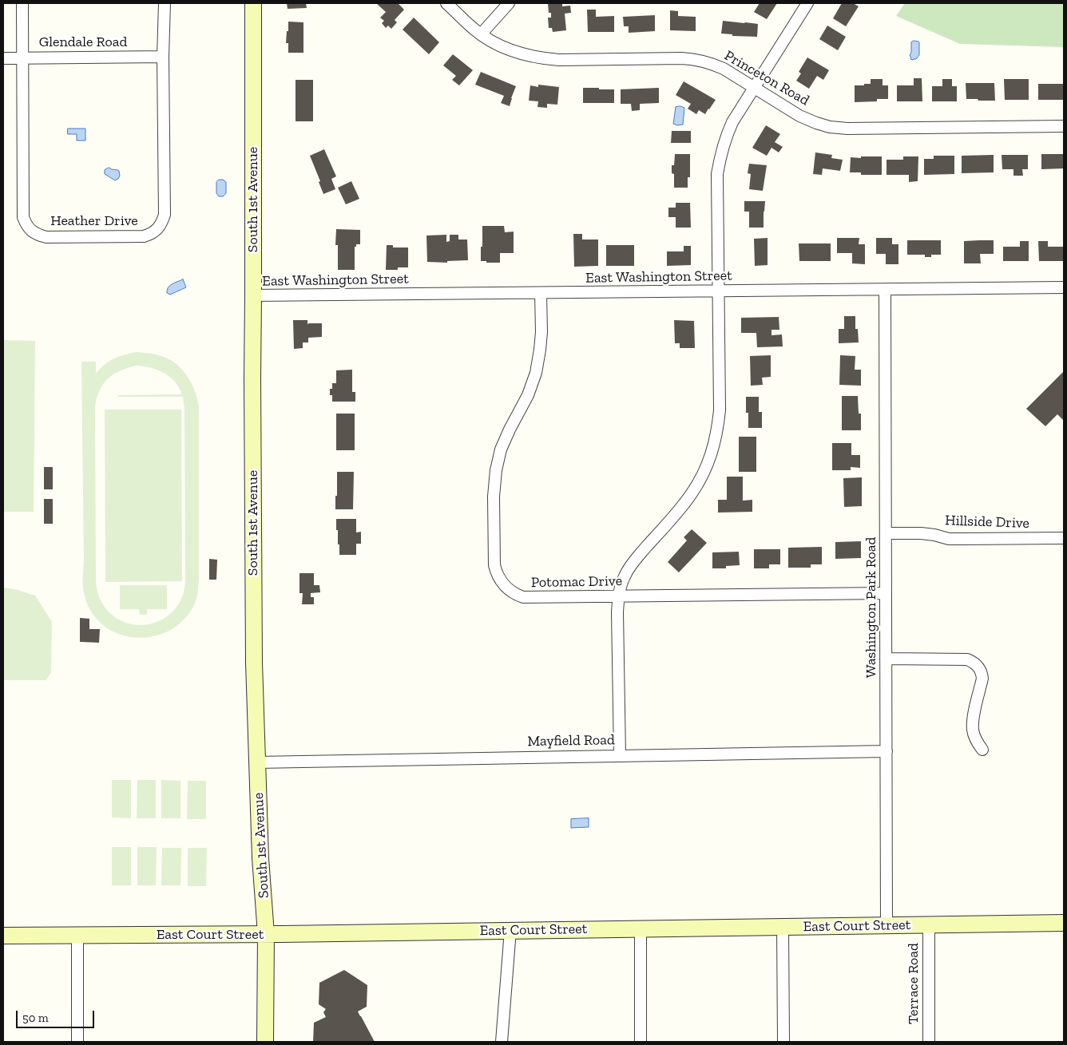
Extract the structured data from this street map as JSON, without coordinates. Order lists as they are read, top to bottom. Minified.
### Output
{"streets":{"street":["Glendale Road","Princeton Road","South 1st Avenue","Heather Drive","East Washington Street","Hillside Drive","Potomac Drive","Washington Park Road","Mayfield Road","East Court Street","Terrace Road"]},"crossings":[["Glendale Road","Heather Drive"],["South 1st Avenue","East Washington Street"],["South 1st Avenue","Mayfield Road"],["South 1st Avenue","East Court Street"],["East Washington Street","Potomac Drive"],["East Washington Street","Washington Park Road"],["Hillside Drive","Washington Park Road"],["Potomac Drive","Washington Park Road"],["Washington Park Road","Mayfield Road"],["Washington Park Road","East Court Street"],["East Court Street","Terrace Road"]],"scale_bar":"50 m"}
